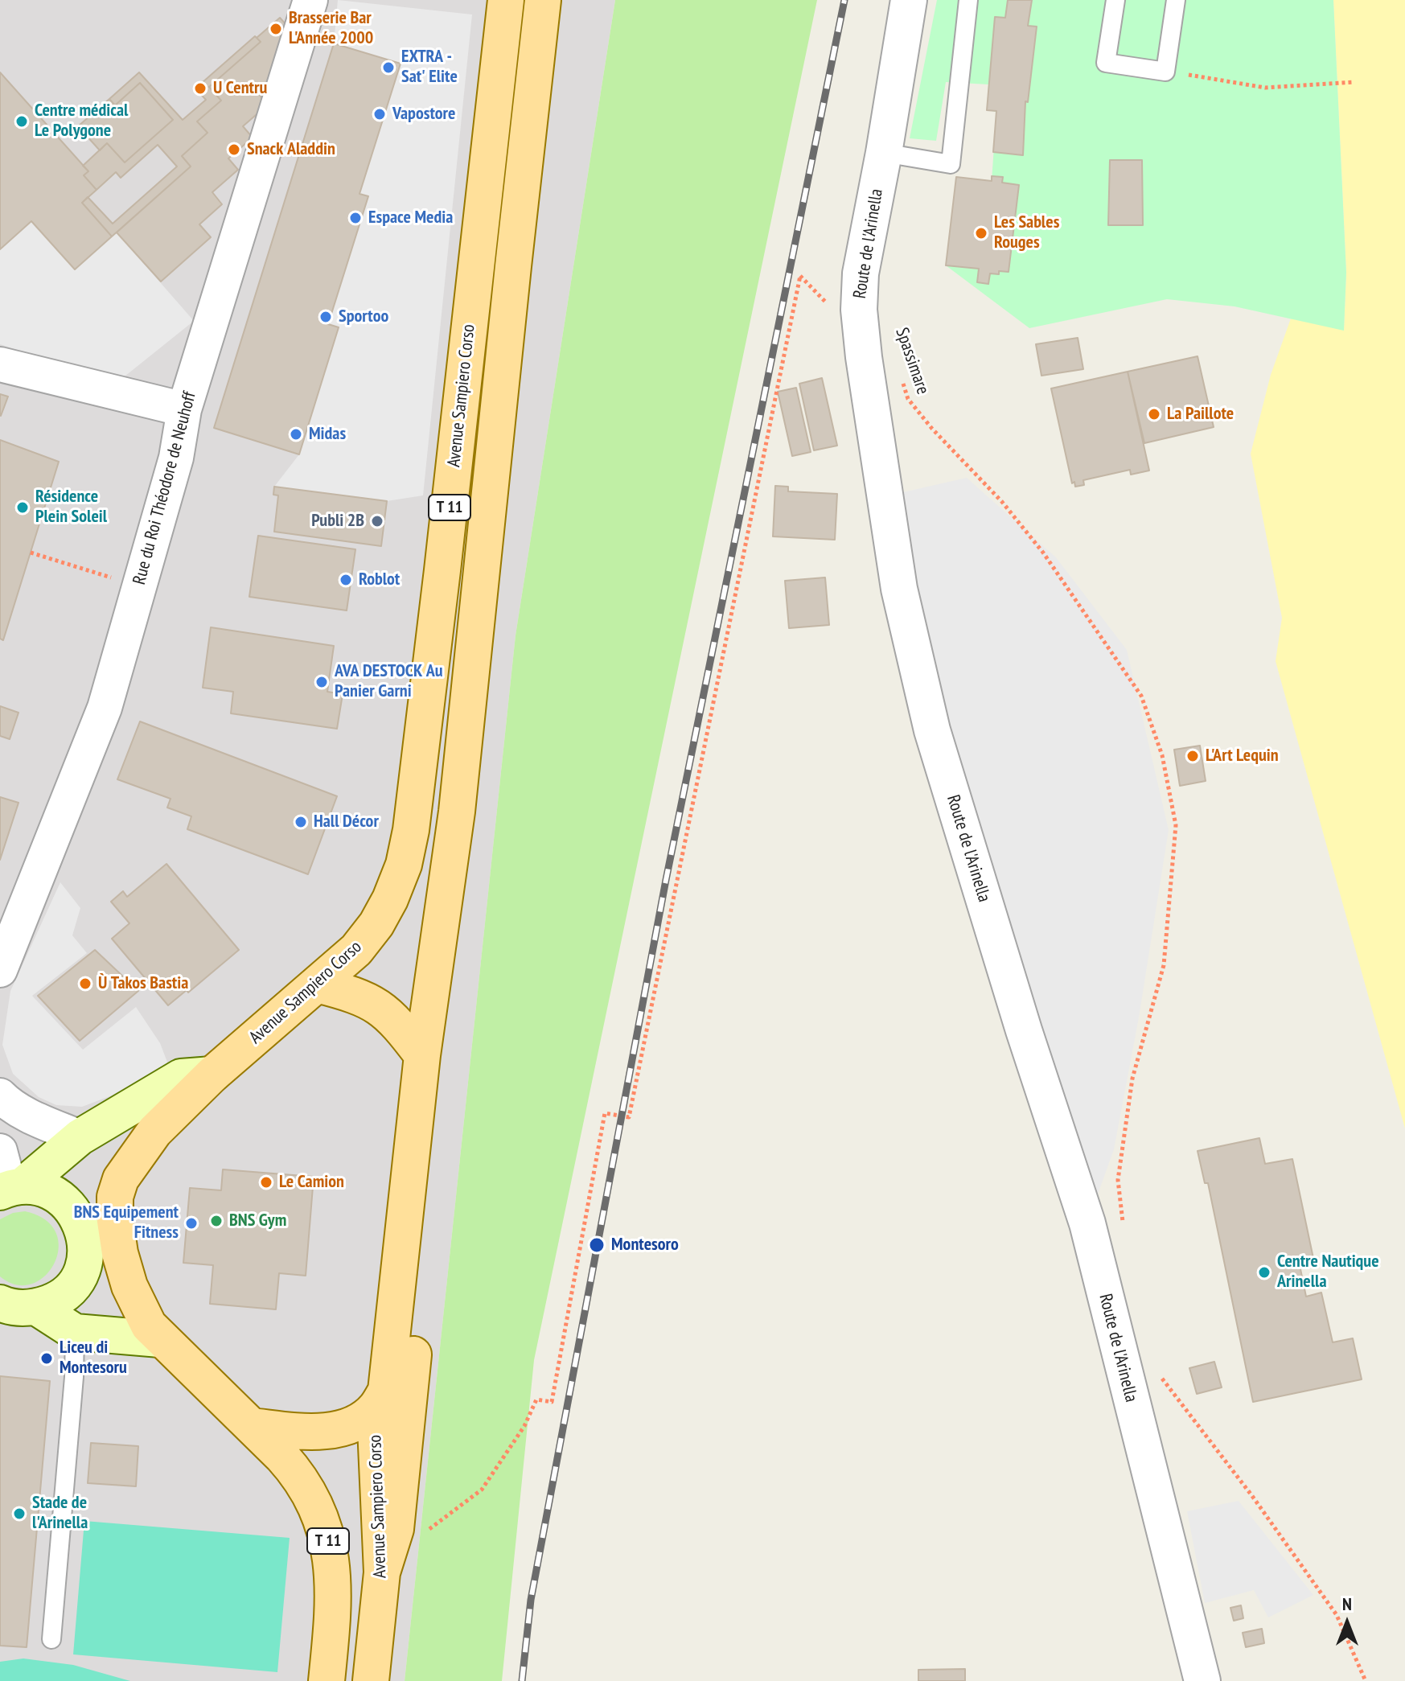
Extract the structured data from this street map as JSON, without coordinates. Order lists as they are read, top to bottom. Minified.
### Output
{"streets":{"main road":["Avenue Sampiero Corso","T 11"],"street":["Route de l'Arinella","Rue du Roi Théodore de Neuhoff"],"path":["Spassimare"]},"places":["Brasserie Bar L'Année 2000","EXTRA - Sat' Elite","U Centru","Vapostore","Centre médical Le Polygone","Snack Aladdin","Espace Media","Les Sables Rouges","Sportoo","La Paillote","Midas","Résidence Plein Soleil","Publi 2B","Roblot","AVA DESTOCK Au Panier Garni","L'Art Lequin","Hall Décor","Ù Takos Bastia","Le Camion","BNS Gym","BNS Equipement Fitness","Montesoro","Centre Nautique Arinella","Liceu di Montesoru","Stade de l'Arinella"],"north":"top"}
